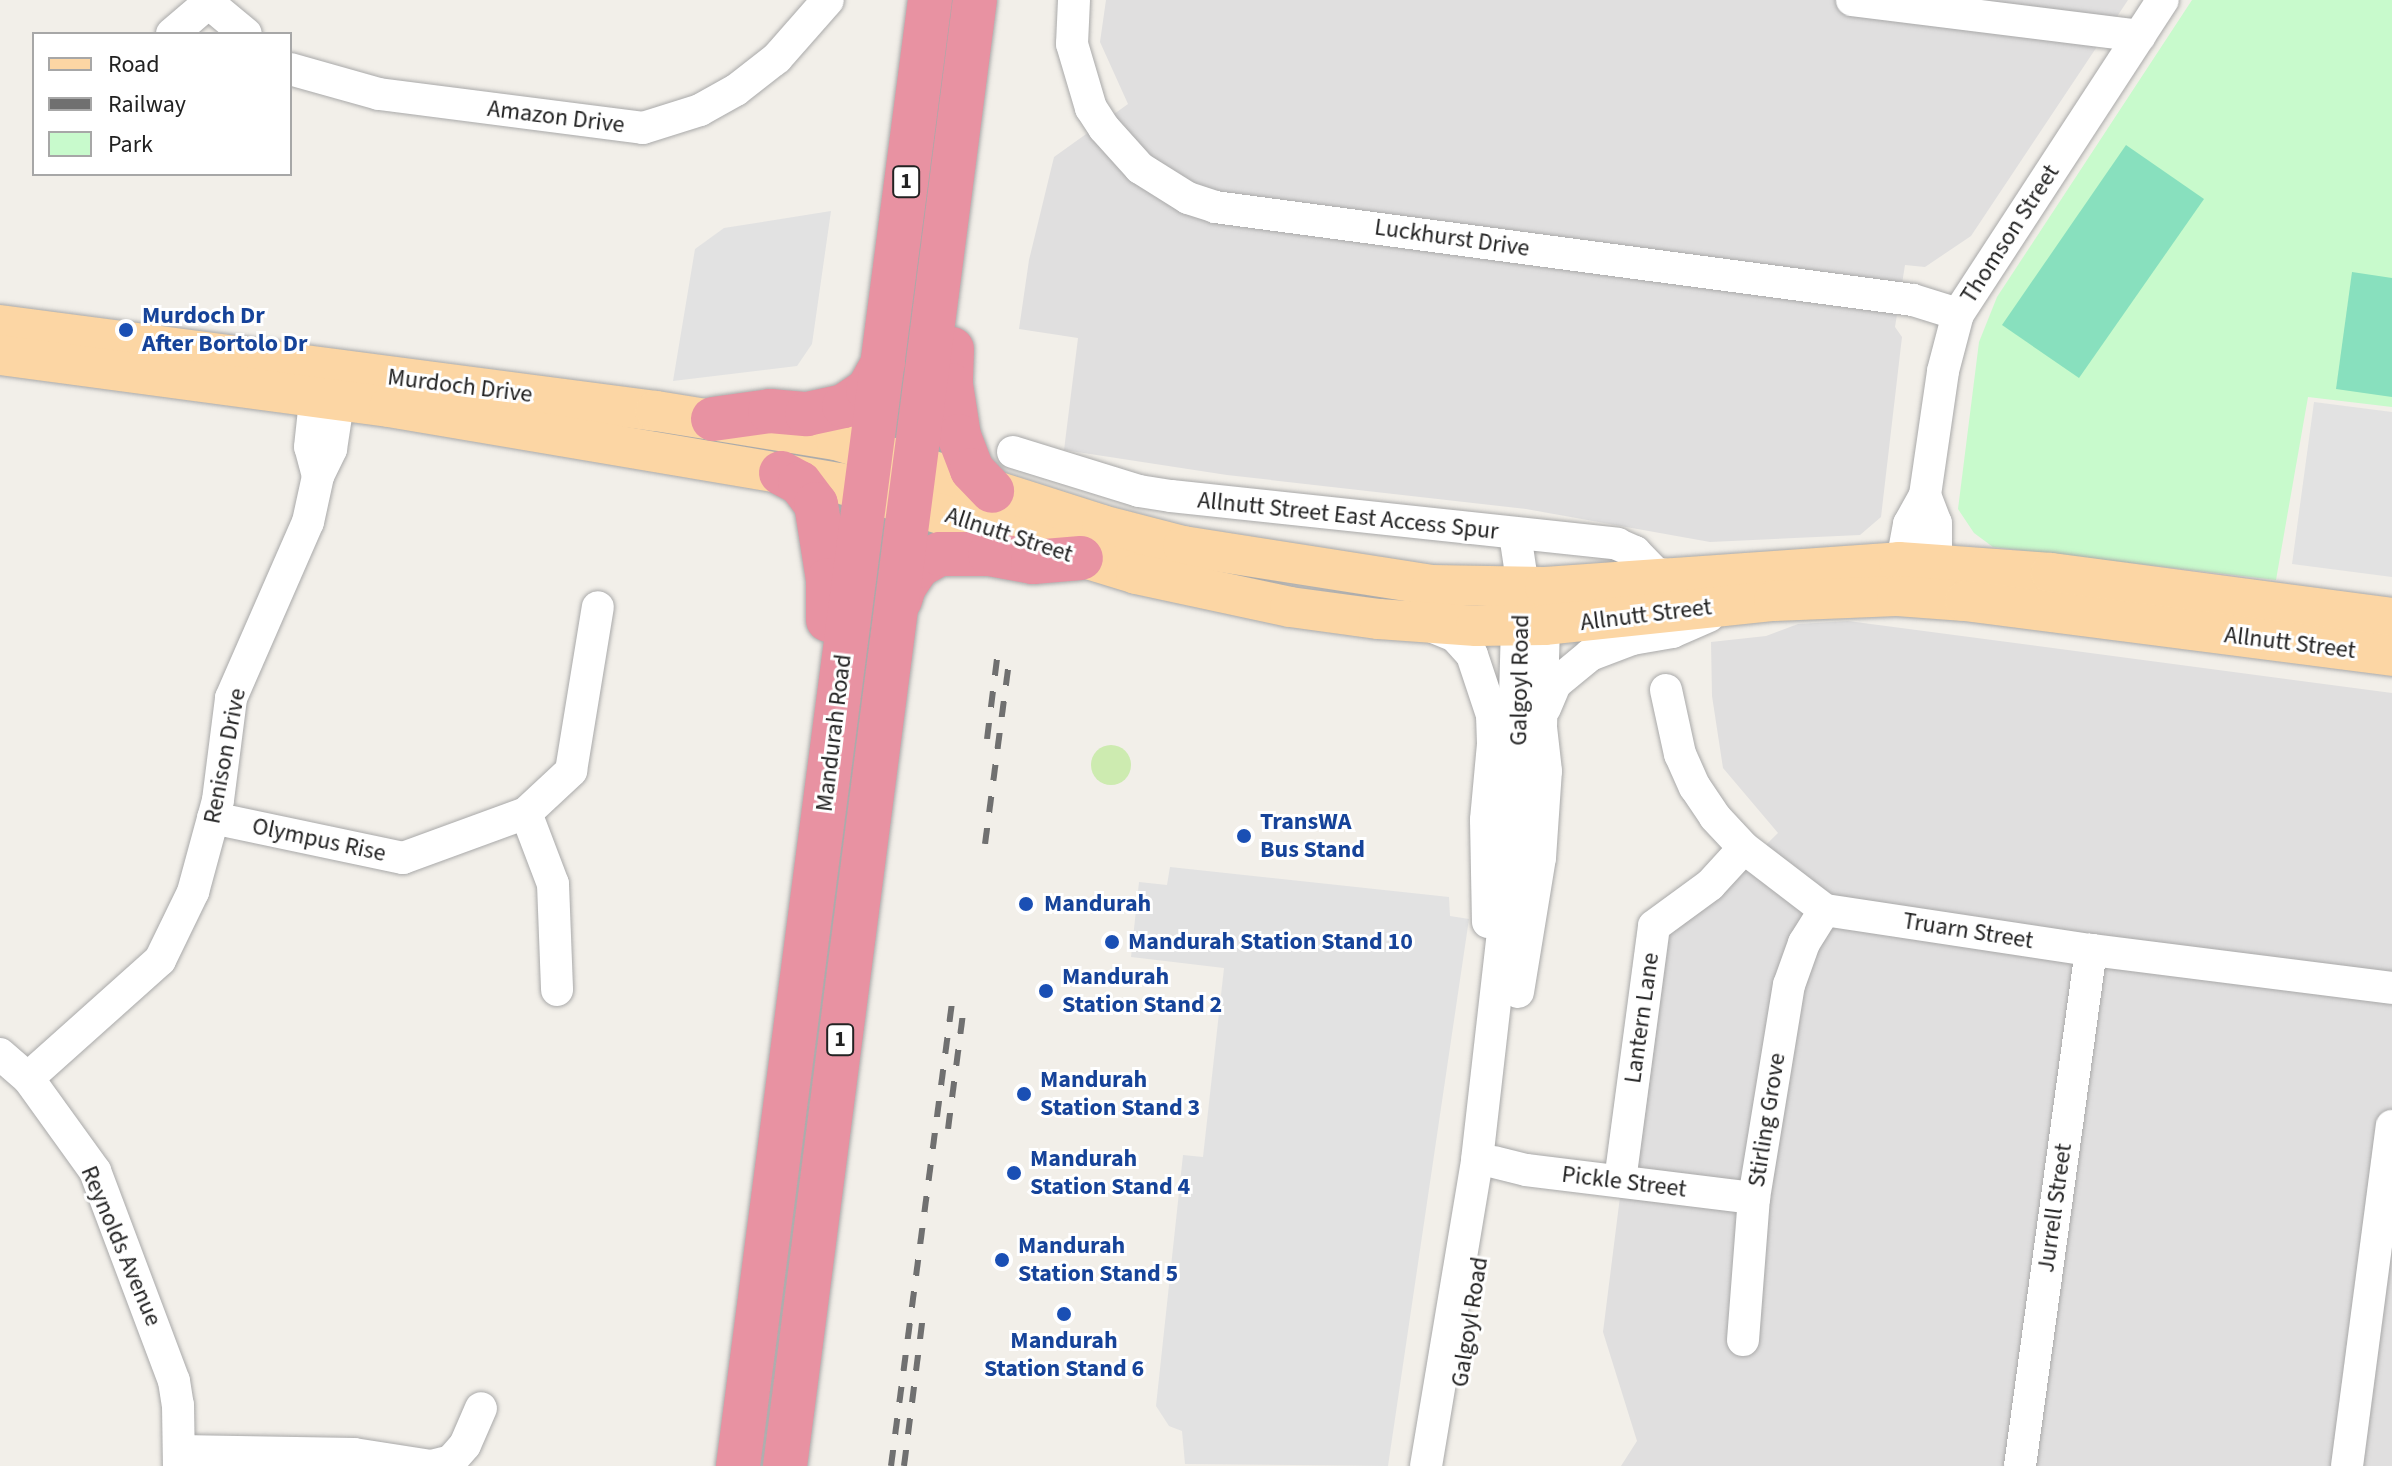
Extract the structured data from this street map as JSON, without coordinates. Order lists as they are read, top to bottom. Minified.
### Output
{"streets":{"highway":["1","Mandurah Road"],"main road":["Murdoch Drive","Allnutt Street"],"street":["Amazon Drive","Thomson Street","Luckhurst Drive","Allnutt Street East Access Spur","Galgoyl Road","Renison Drive","Olympus Rise","Truarn Street","Lantern Lane","Stirling Grove","Pickle Street","Jurrell Street","Reynolds Avenue"]},"crossings":[["Thomson Street","Luckhurst Drive"],["Thomson Street","Allnutt Street"],["Murdoch Drive","Allnutt Street"],["Murdoch Drive","Mandurah Road"],["Murdoch Drive","Renison Drive"],["Allnutt Street East Access Spur","Allnutt Street"],["Allnutt Street East Access Spur","Galgoyl Road"],["Allnutt Street","Galgoyl Road"],["Allnutt Street","Mandurah Road"],["Galgoyl Road","Pickle Street"],["Renison Drive","Olympus Rise"],["Renison Drive","Reynolds Avenue"],["Truarn Street","Lantern Lane"],["Truarn Street","Stirling Grove"],["Truarn Street","Jurrell Street"],["Lantern Lane","Pickle Street"],["Stirling Grove","Pickle Street"]],"places":["Murdoch Dr After Bortolo Dr","TransWA Bus Stand","Mandurah","Mandurah Station Stand 10","Mandurah Station Stand 2","Mandurah Station Stand 3","Mandurah Station Stand 4","Mandurah Station Stand 5","Mandurah Station Stand 6"],"legend":["Road","Railway","Park"]}
